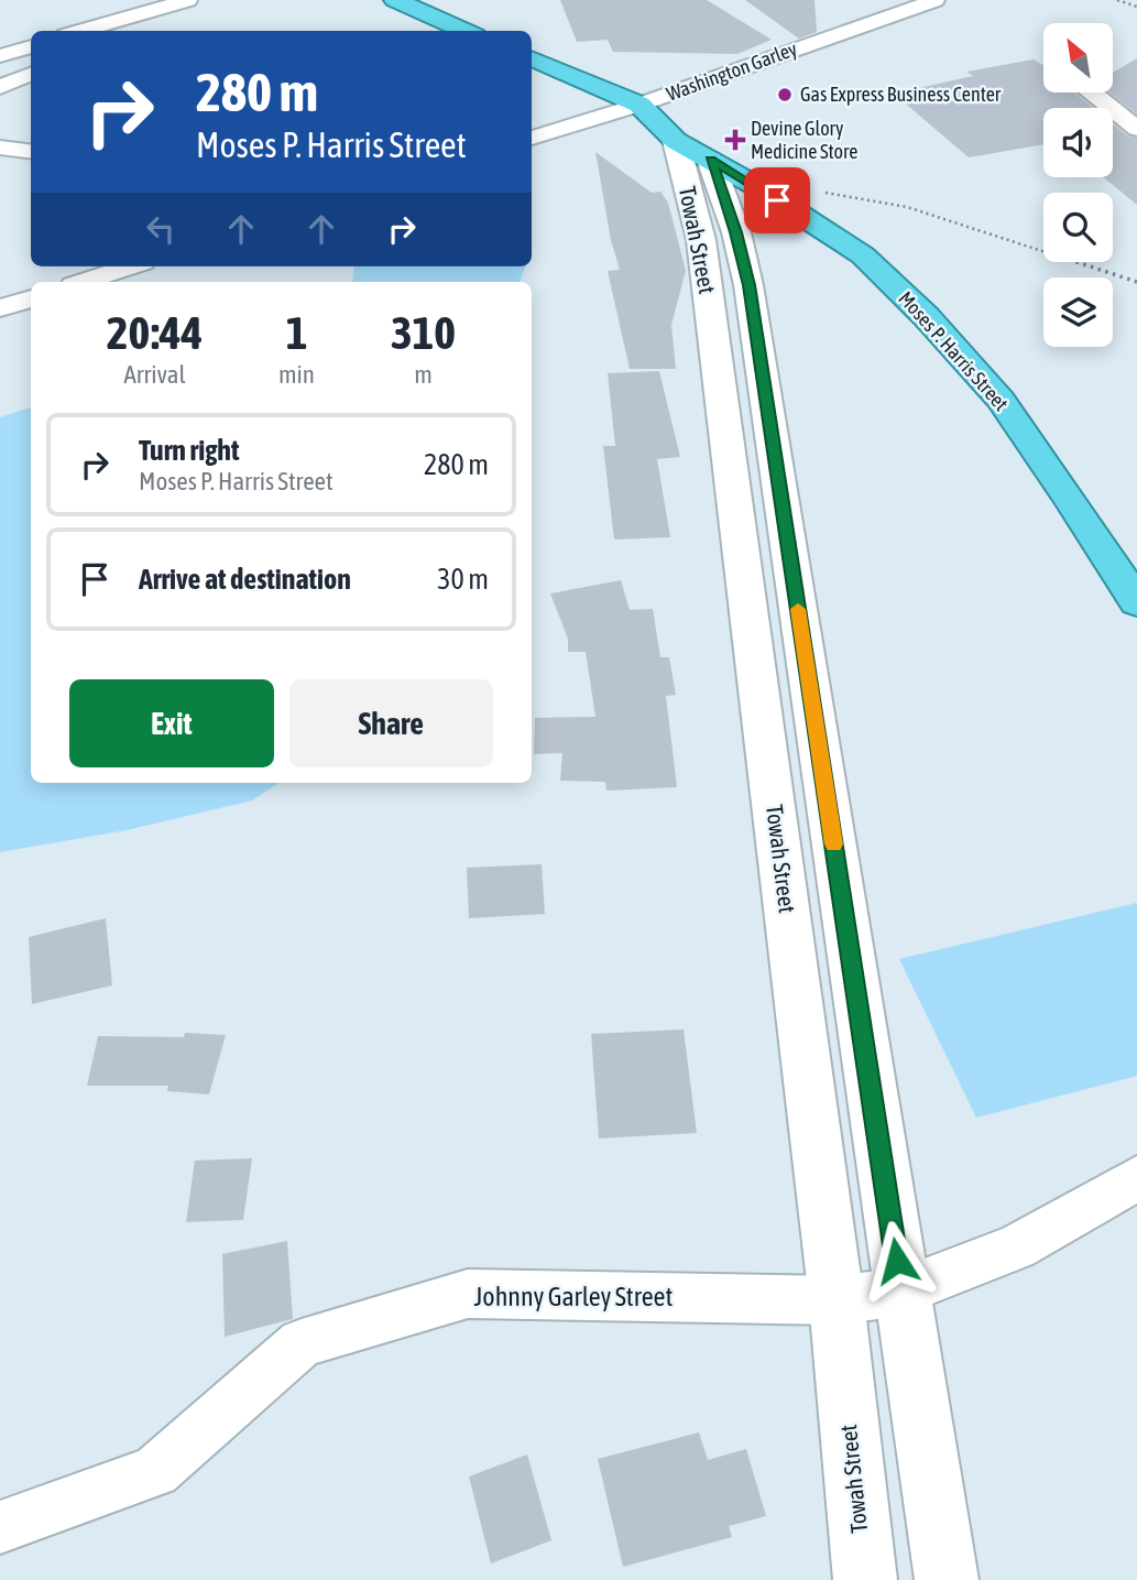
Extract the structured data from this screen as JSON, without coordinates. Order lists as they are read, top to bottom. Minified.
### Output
{"streets":{"highway":["Moses P. Harris Street"],"street":["Washington Garley","Towah Street","Johnny Garley Street"]},"crossings":[["Washington Garley","Moses P. Harris Street"],["Towah Street","Moses P. Harris Street"],["Towah Street","Johnny Garley Street"]],"places":{"other":["Gas Express Business Center"],"health":["Devine Glory Medicine Store"]},"north":"top left","page":{"turn":["280 m","Moses P. Harris Street"],"eta":["20:44","Arrival","1","min","310","m"],"list":[{"name":"Turn right","note":"Moses P. Harris Street","value":"280 m"},{"name":"Arrive at destination","value":"30 m"}],"buttons":["Exit","Share"]}}
